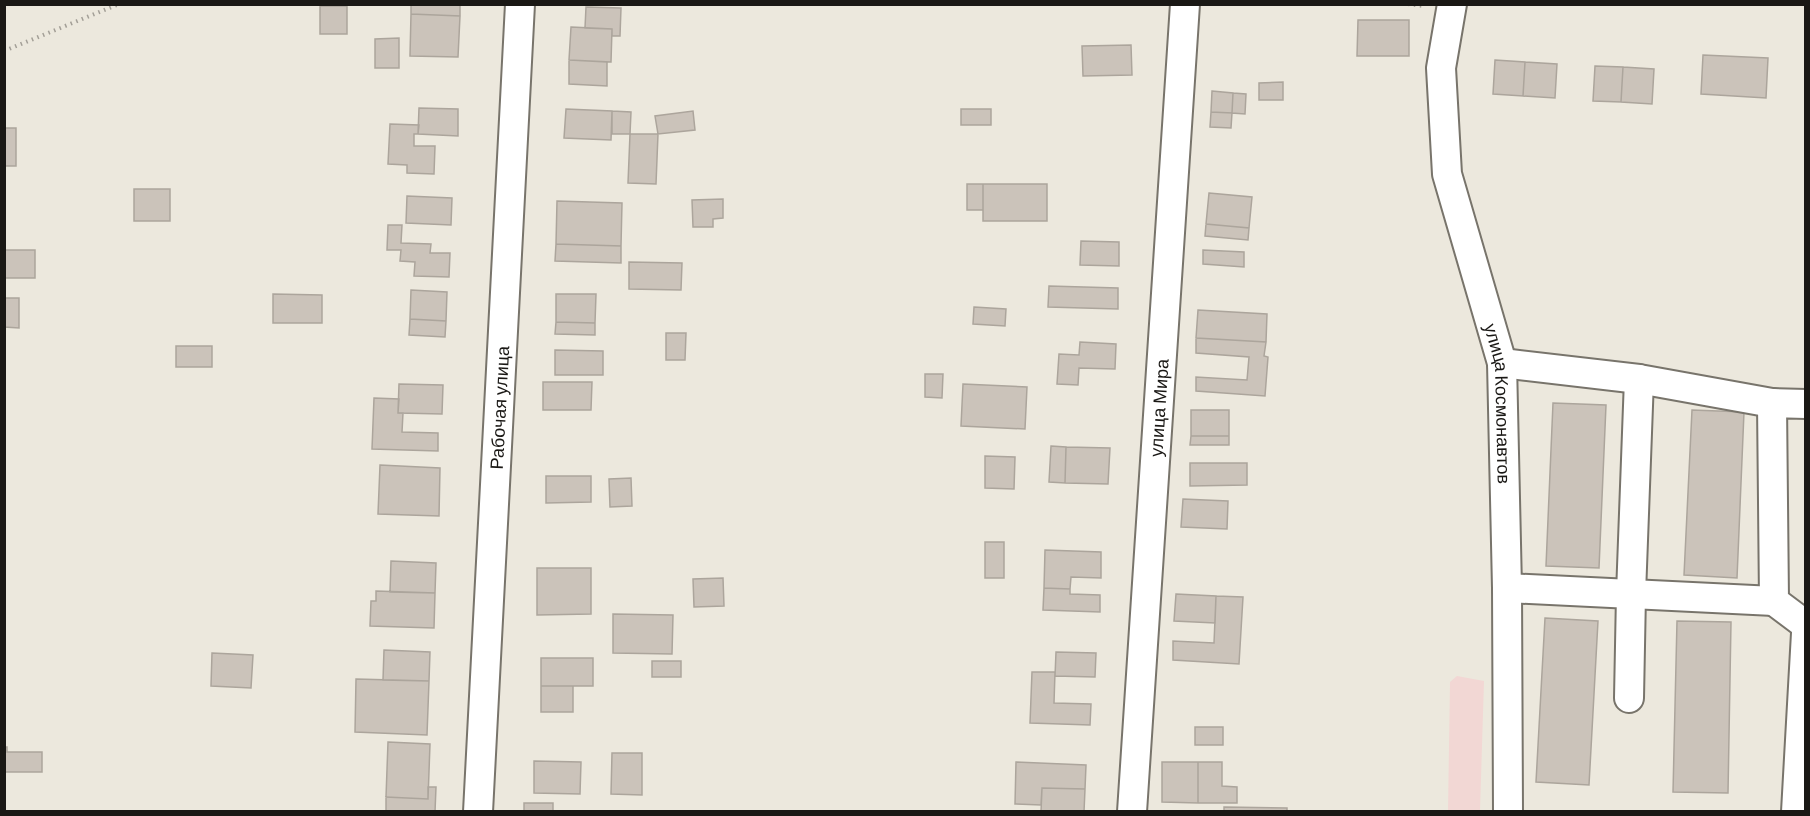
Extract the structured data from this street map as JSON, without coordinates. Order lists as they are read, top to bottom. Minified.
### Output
{"streets":{"street":["улица Космонавтов","Рабочая улица","улица Мира"]}}
